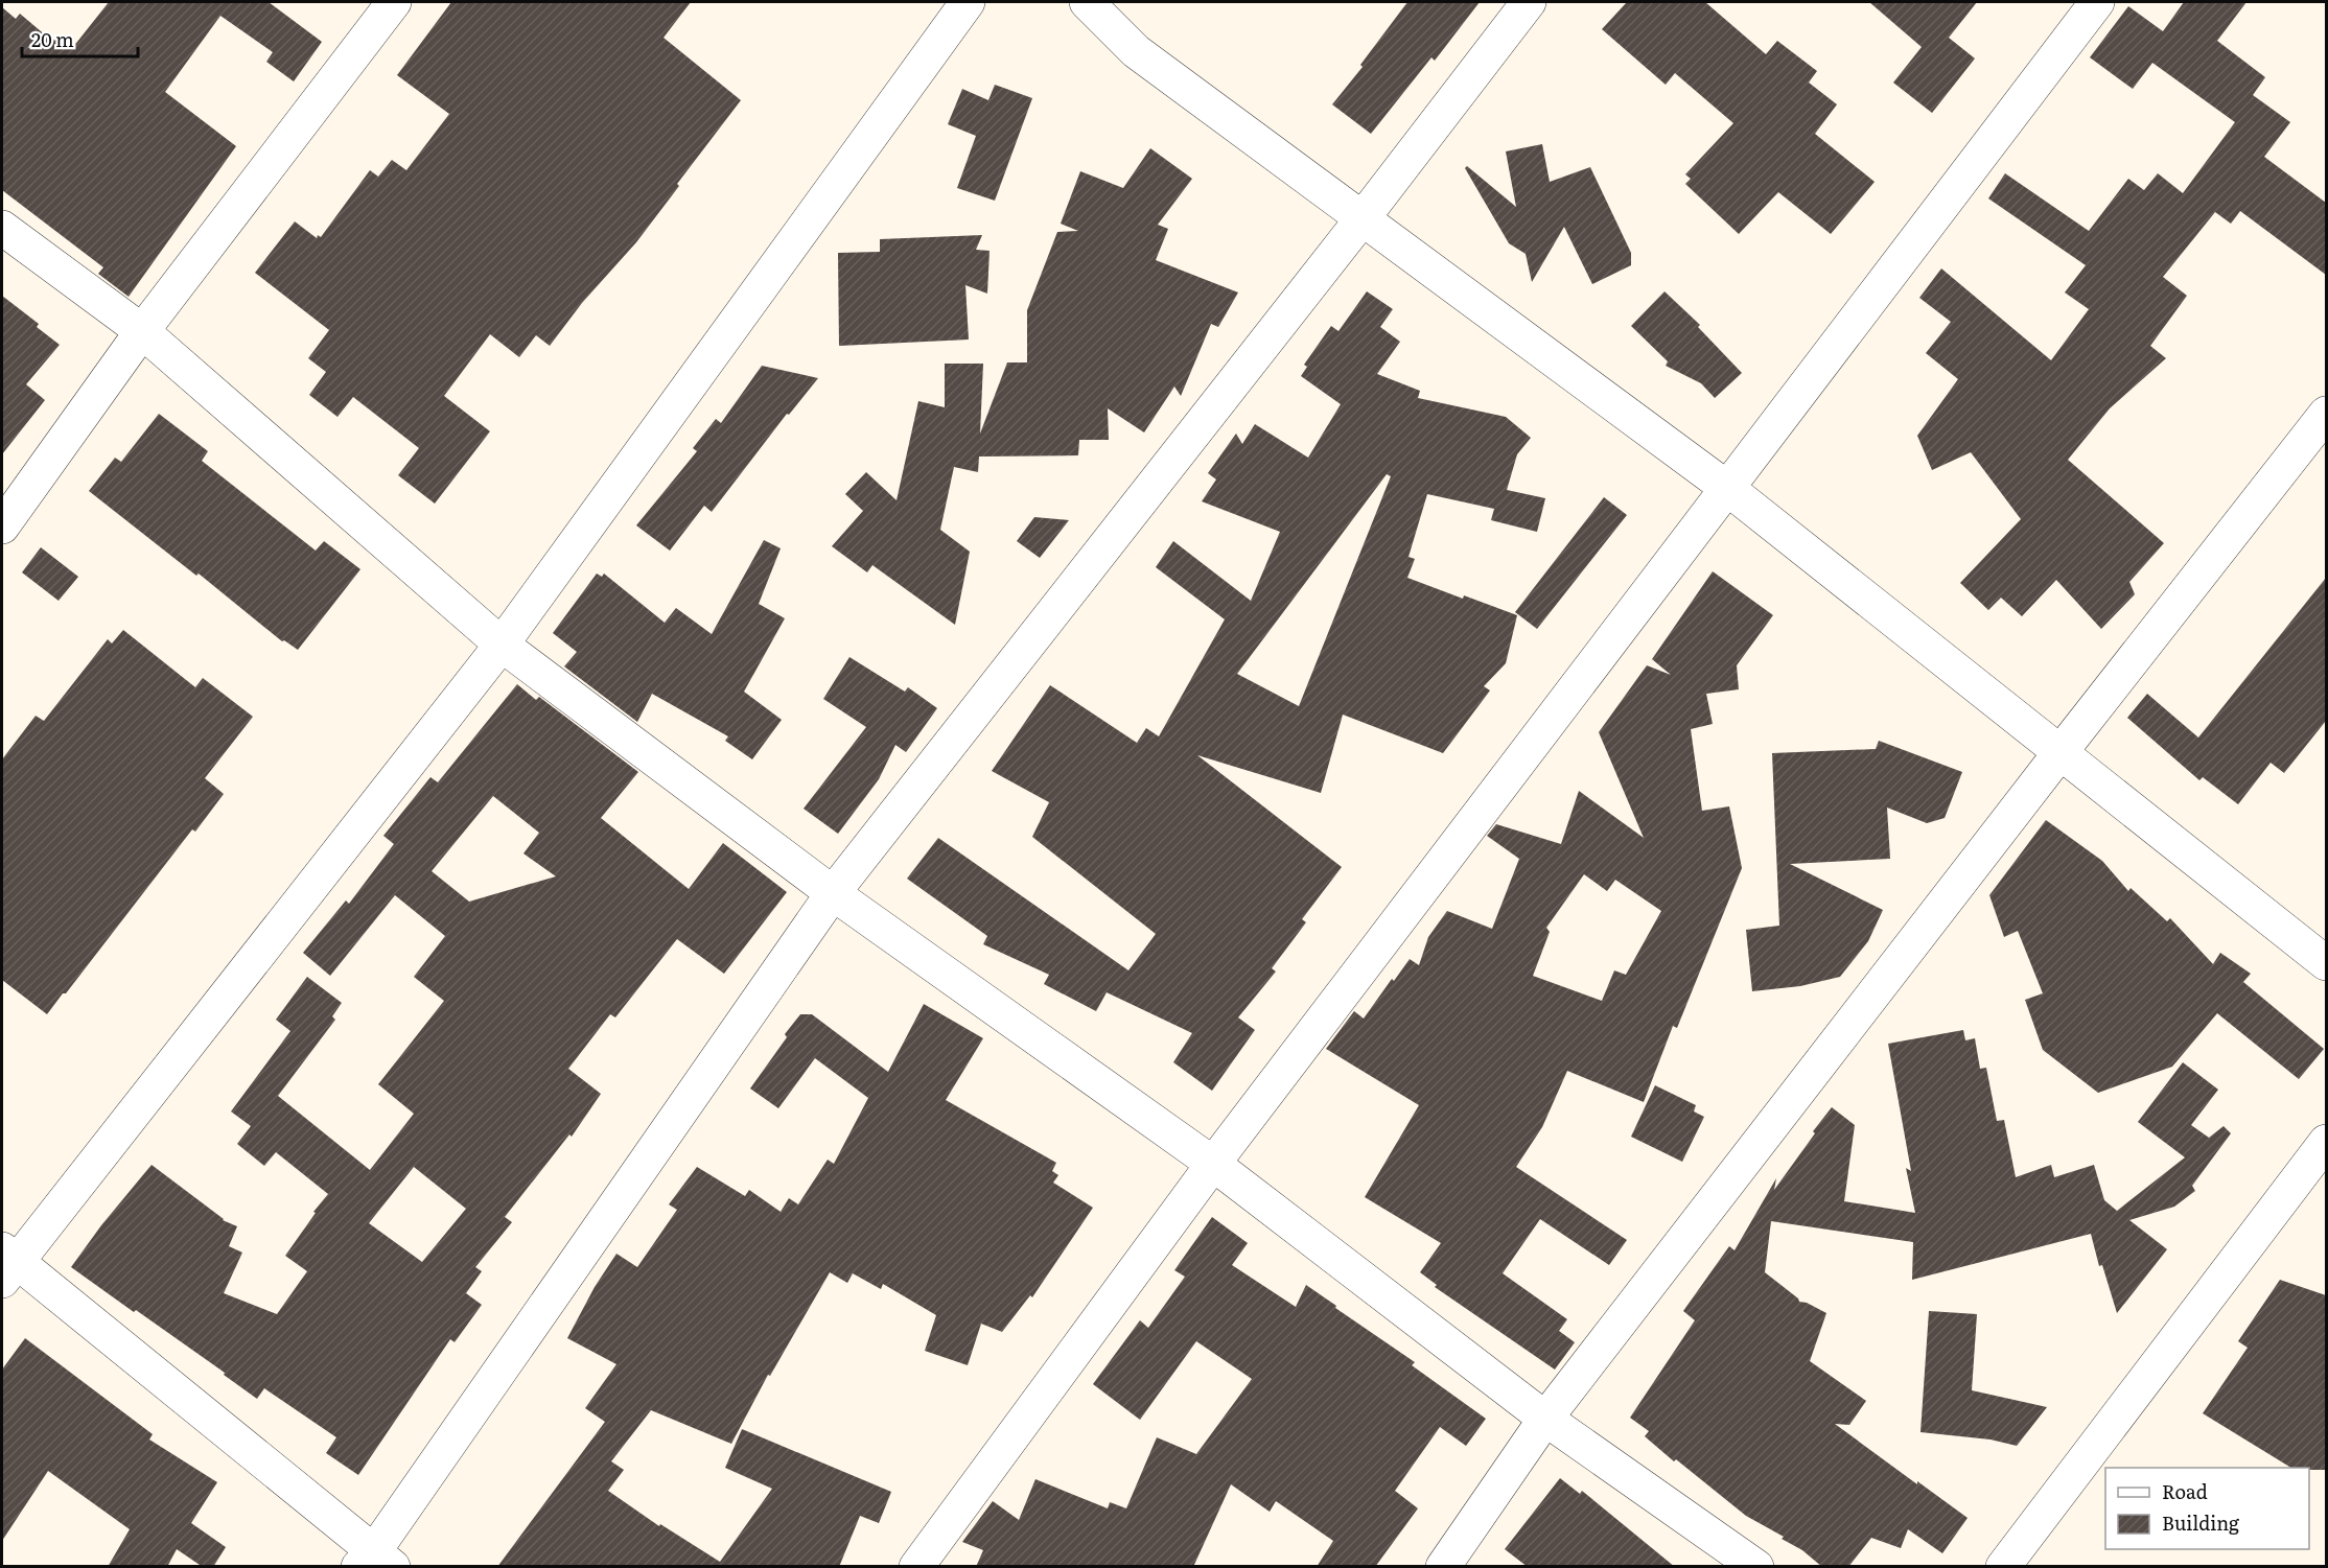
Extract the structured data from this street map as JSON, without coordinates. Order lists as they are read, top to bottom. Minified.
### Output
{"legend":["Road","Building"],"scale_bar":"20 m"}
